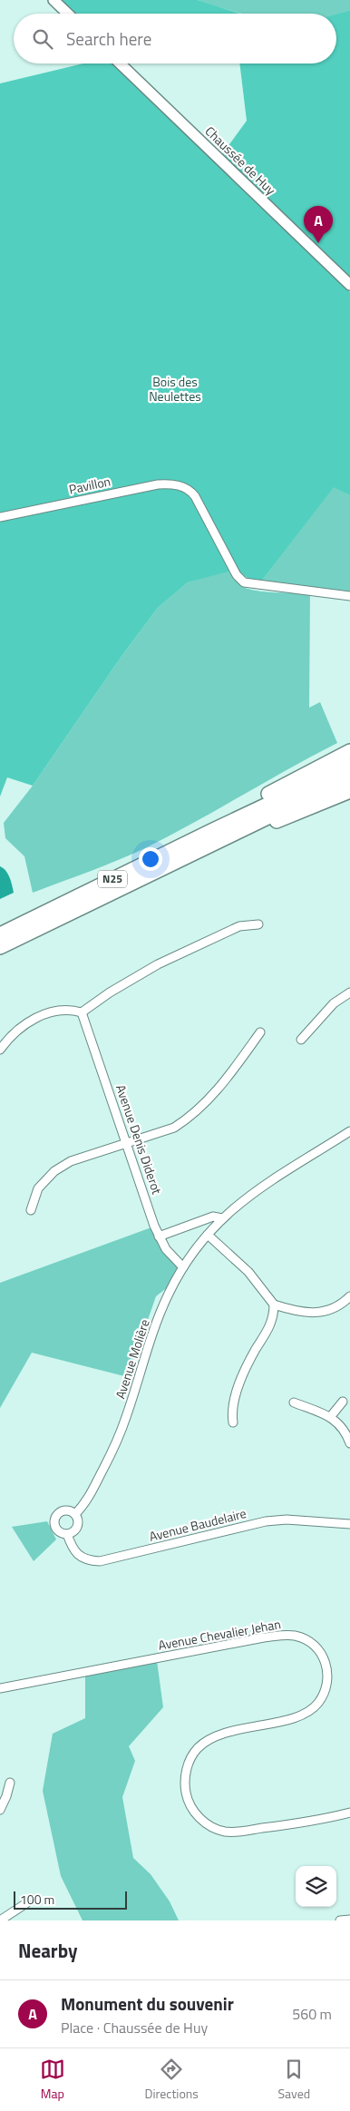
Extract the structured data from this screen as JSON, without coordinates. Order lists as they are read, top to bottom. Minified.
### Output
{"streets":{"highway":["N25"],"main road":["Chaussée de Huy"],"street":["Pavillon","Avenue Denis Diderot","Avenue Molière","Avenue Baudelaire","Avenue Chevalier Jehan"]},"crossings":[["Avenue Denis Diderot","Avenue Molière"],["Avenue Molière","Avenue Baudelaire"]],"parks":["Bois des Neulettes"],"scale_bar":"100 m","page":{"search":"Search here","pins":"A","scale":"100 m","heading":"Nearby","list":[{"mark":"A","name":"Monument du souvenir","note":"Place · Chaussée de Huy","value":"560 m"}],"nav":["Map","Directions","Saved"]}}
